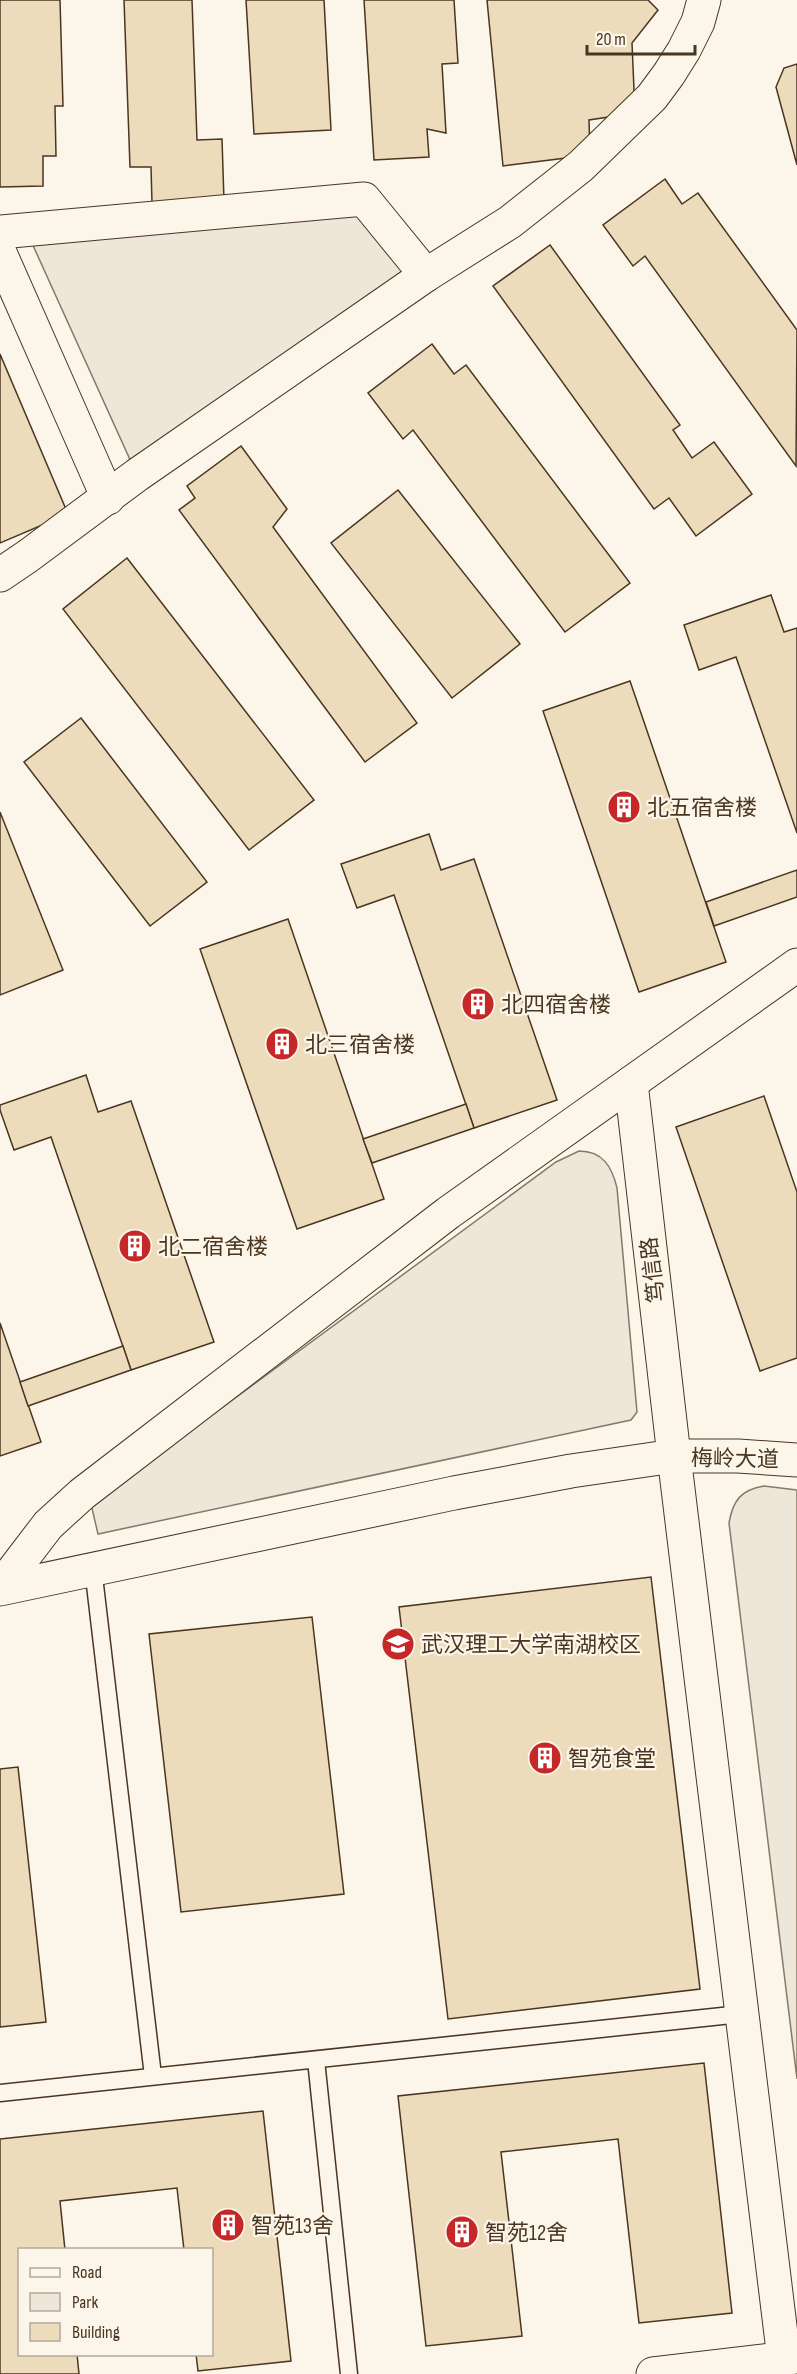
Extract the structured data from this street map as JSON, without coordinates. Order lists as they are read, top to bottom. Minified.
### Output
{"streets":{"street":["笃信路","梅岭大道"]},"crossings":[["笃信路","梅岭大道"]],"places":{"building":["北五宿舍楼","北四宿舍楼","北三宿舍楼","北二宿舍楼","智苑食堂","智苑13舍","智苑12舍"],"school or university":["武汉理工大学南湖校区"]},"legend":["Road","Park","Building"],"scale_bar":"20 m"}
